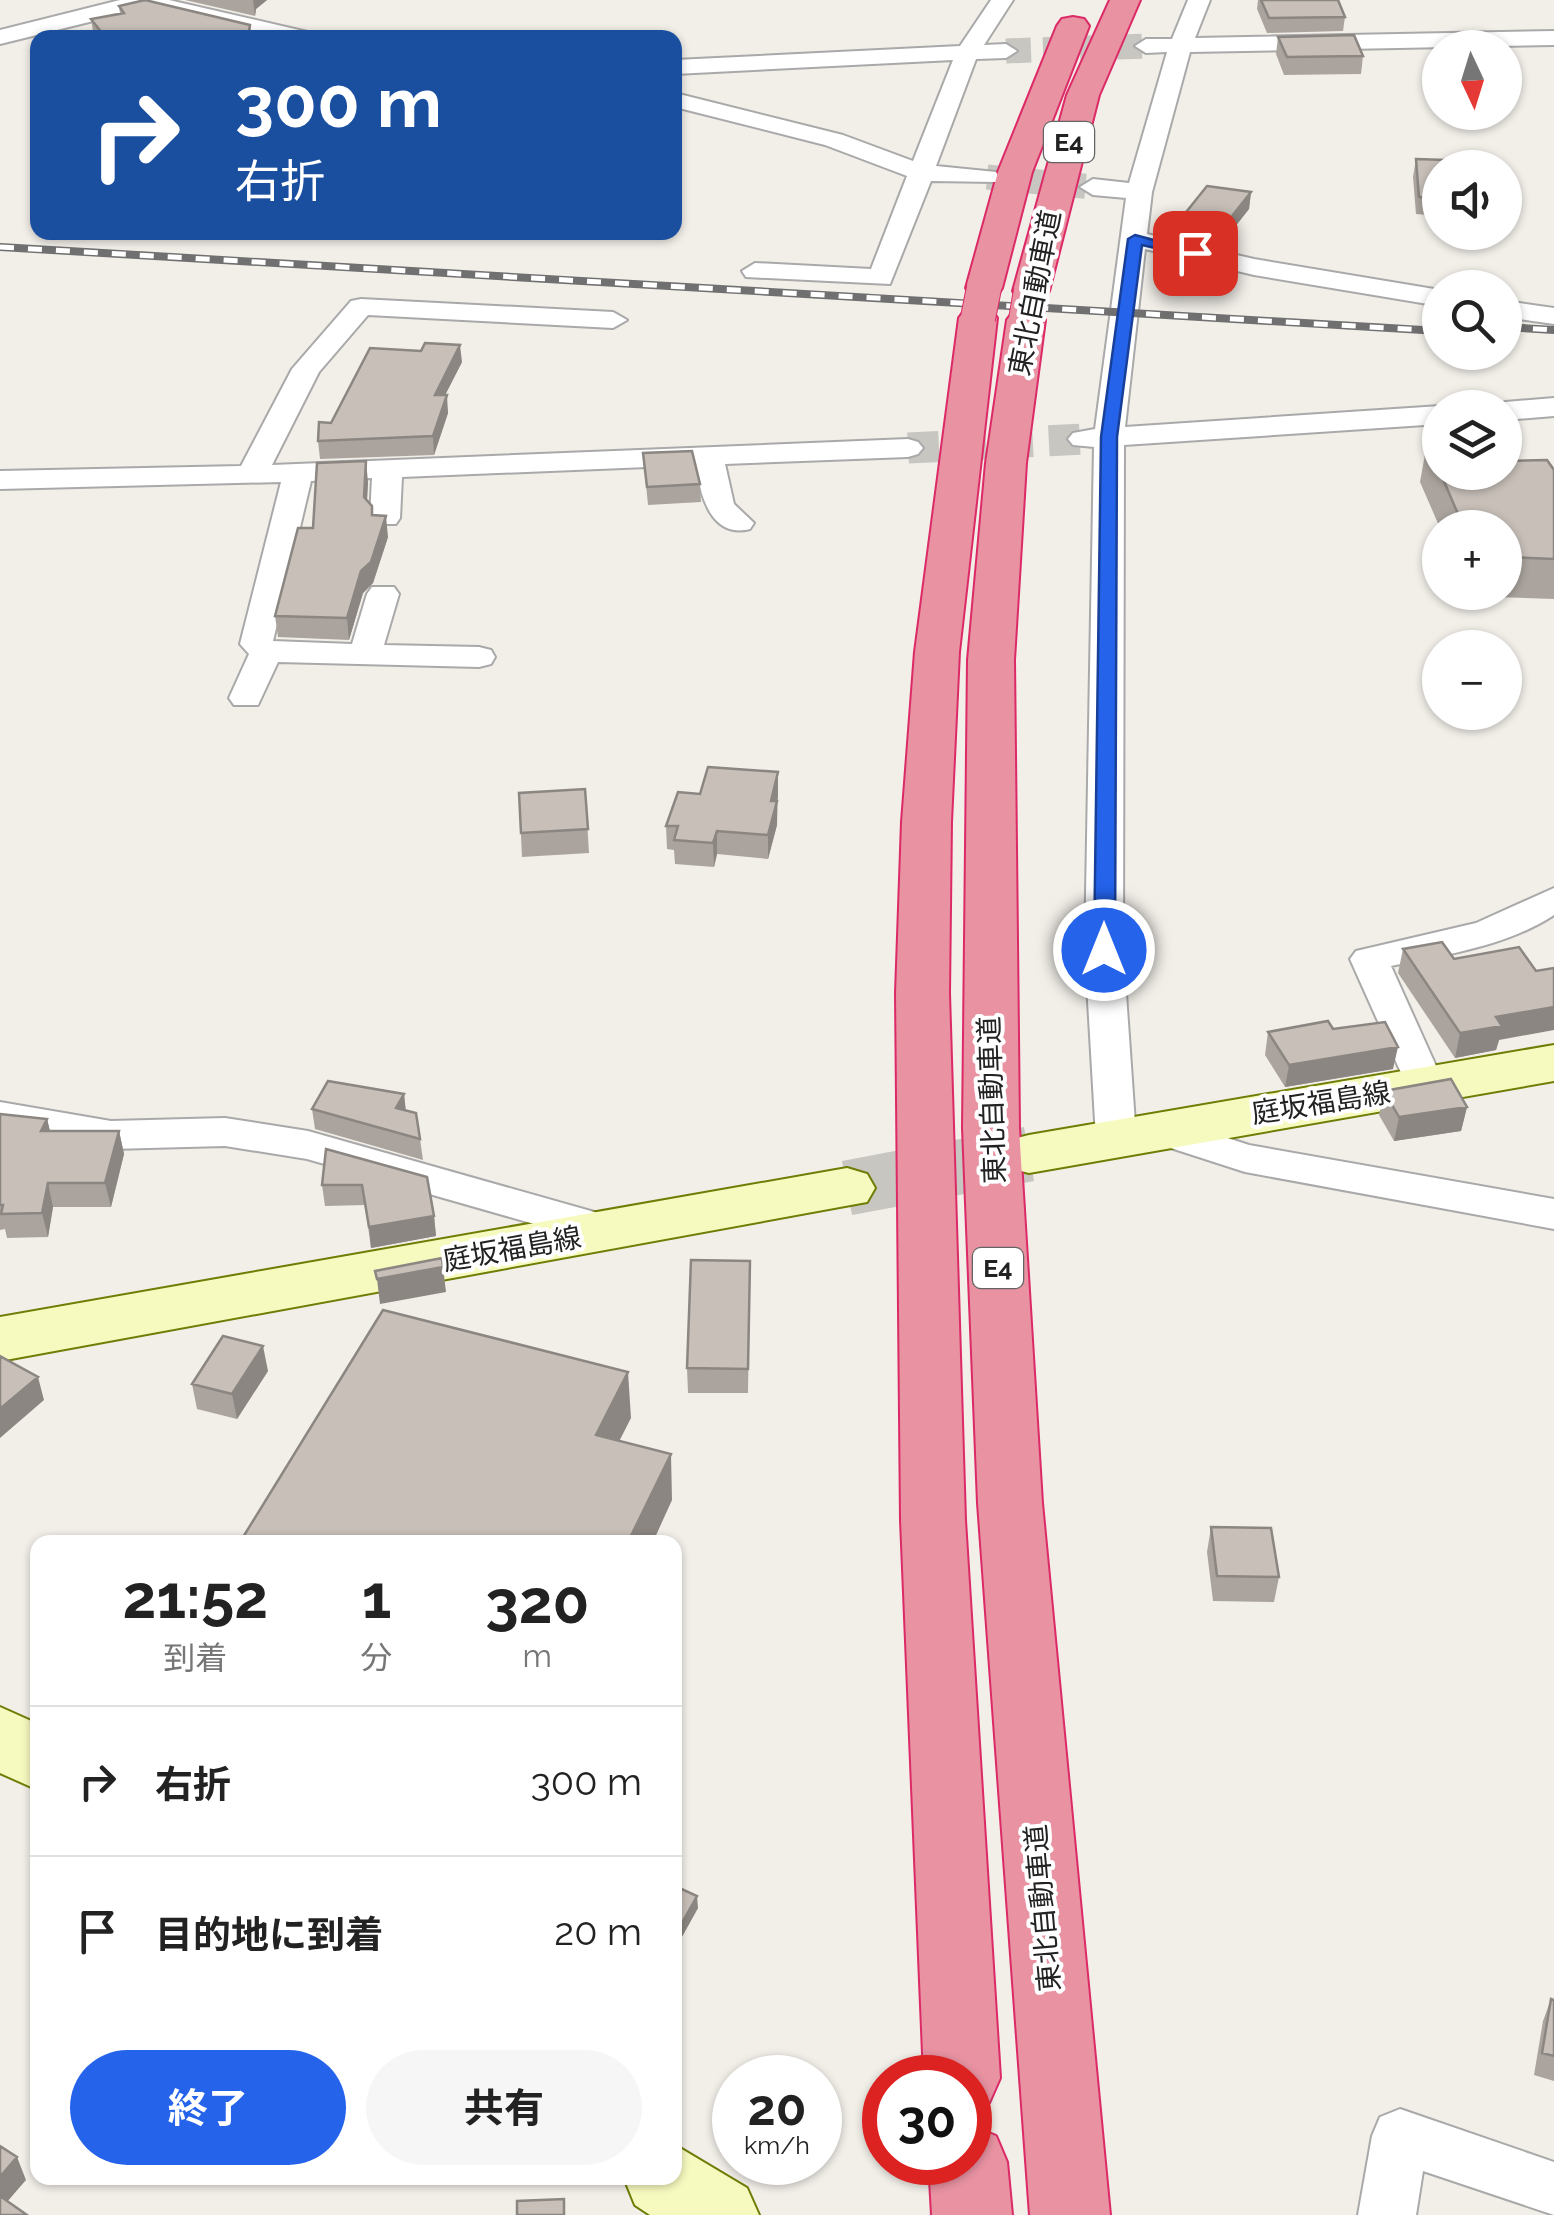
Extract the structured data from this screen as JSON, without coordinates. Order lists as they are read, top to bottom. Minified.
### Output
{"streets":{"highway":["E4","東北自動車道"],"main road":["庭坂福島線"]},"north":"bottom","page":{"map_buttons":["+","−"],"turn":["300 m","右折"],"eta":["21:52","到着","1","分","320","m"],"list":[{"name":"右折","value":"300 m"},{"name":"目的地に到着","value":"20 m"}],"buttons":["終了","共有"],"speed":"20 km/h","limit":"30"}}
